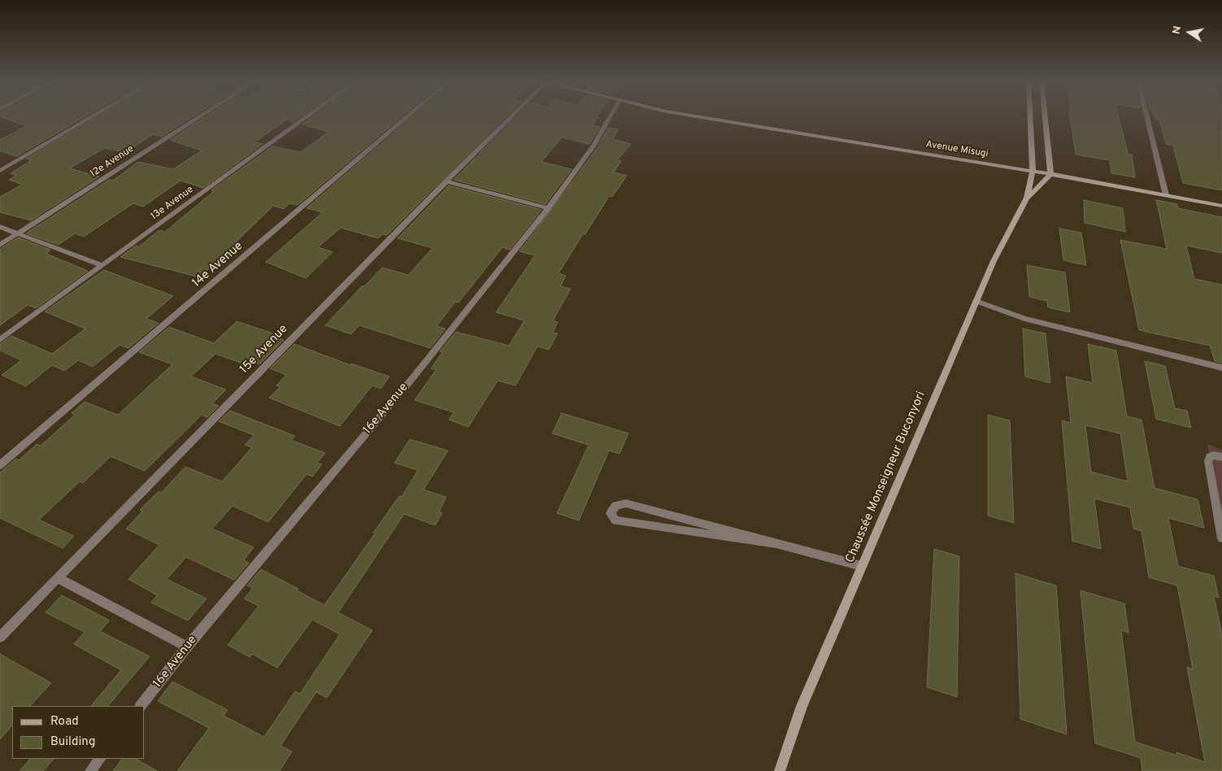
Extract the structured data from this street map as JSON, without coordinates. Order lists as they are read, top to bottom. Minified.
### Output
{"streets":{"street":["Avenue Misugi","12e Avenue","13e Avenue","14e Avenue","15e Avenue","16e Avenue","Chaussée Monseigneur Buconyori"]},"crossings":[["Avenue Misugi","Chaussée Monseigneur Buconyori"]],"legend":["Road","Building"],"north":"left"}
